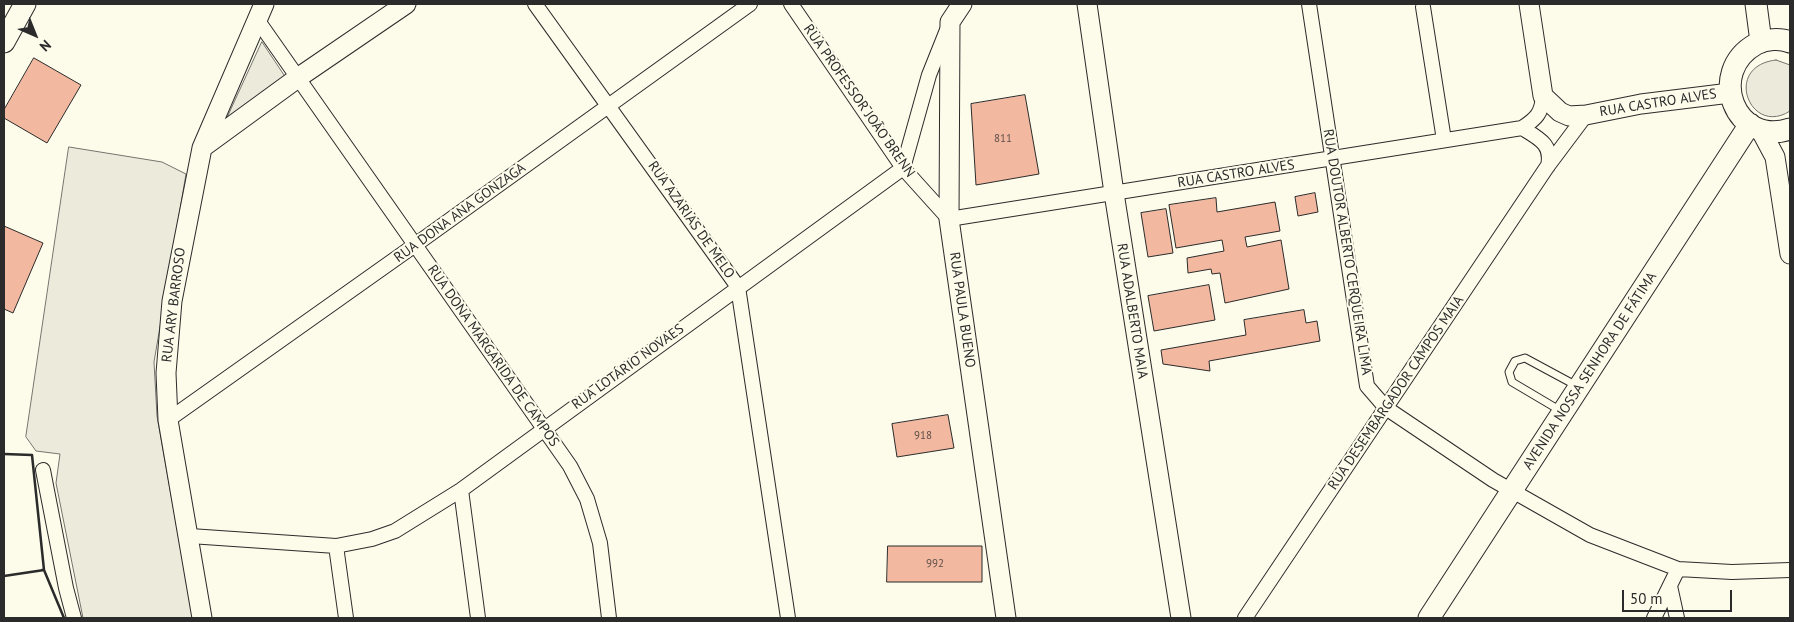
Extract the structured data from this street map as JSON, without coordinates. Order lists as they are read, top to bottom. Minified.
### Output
{"streets":{"main road":["RUA CASTRO ALVES","RUA ARY BARROSO","RUA PAULA BUENO","RUA ADALBERTO MAIA","AVENIDA NOSSA SENHORA DE FÁTIMA"],"street":["RUA PROFESSOR JOÃO BRENN","RUA DONA ANA GONZAGA","RUA AZARIAS DE MELO","RUA DOUTOR ALBERTO CERQUEIRA LIMA","RUA DONA MARGARIDA DE CAMPOS","RUA LOTÁRIO NOVAES","RUA DESEMBARGADOR CAMPOS MAIA"]},"crossings":[["RUA PROFESSOR JOÃO BRENN","RUA CASTRO ALVES"],["RUA PROFESSOR JOÃO BRENN","RUA PAULA BUENO"],["RUA PROFESSOR JOÃO BRENN","RUA LOTÁRIO NOVAES"],["RUA CASTRO ALVES","RUA DOUTOR ALBERTO CERQUEIRA LIMA"],["RUA CASTRO ALVES","RUA PAULA BUENO"],["RUA CASTRO ALVES","RUA ADALBERTO MAIA"],["RUA CASTRO ALVES","RUA DESEMBARGADOR CAMPOS MAIA"],["RUA DONA ANA GONZAGA","RUA AZARIAS DE MELO"],["RUA DONA ANA GONZAGA","RUA ARY BARROSO"],["RUA DONA ANA GONZAGA","RUA DONA MARGARIDA DE CAMPOS"],["RUA AZARIAS DE MELO","RUA LOTÁRIO NOVAES"],["RUA DOUTOR ALBERTO CERQUEIRA LIMA","AVENIDA NOSSA SENHORA DE FÁTIMA"],["RUA DOUTOR ALBERTO CERQUEIRA LIMA","RUA DESEMBARGADOR CAMPOS MAIA"],["RUA ARY BARROSO","RUA DONA MARGARIDA DE CAMPOS"],["RUA ARY BARROSO","RUA LOTÁRIO NOVAES"],["RUA DONA MARGARIDA DE CAMPOS","RUA LOTÁRIO NOVAES"]],"house_numbers":["811","918","992"],"scale_bar":"50 m","north":"bottom right"}
